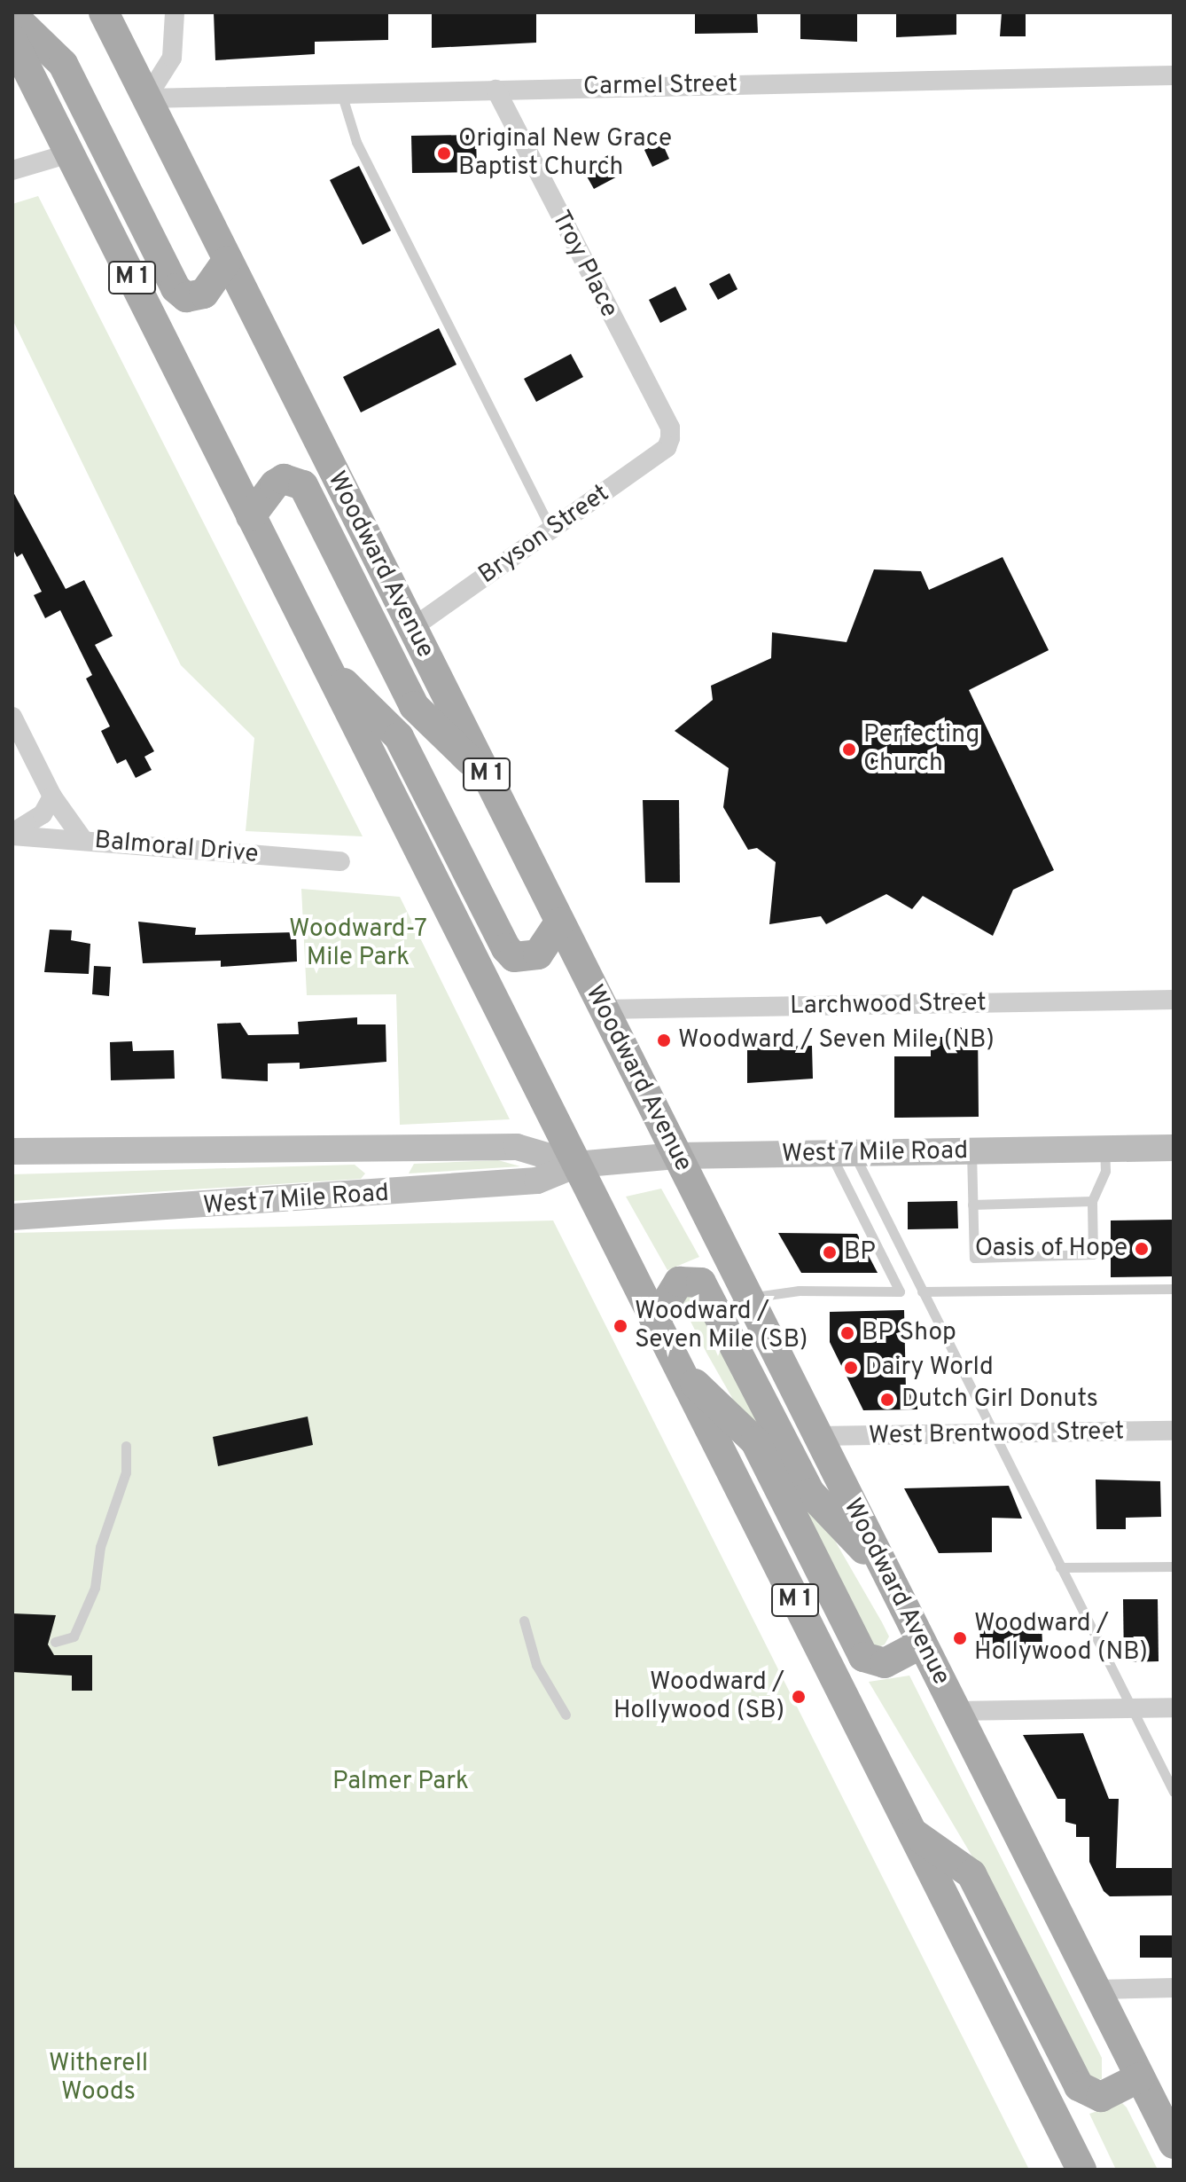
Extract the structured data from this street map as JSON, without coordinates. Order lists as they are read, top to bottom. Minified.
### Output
{"streets":{"main road":["M 1","Woodward Avenue","West 7 Mile Road"],"street":["Carmel Street","Troy Place","Bryson Street","Balmoral Drive","Larchwood Street","West Brentwood Street"]},"crossings":[["Carmel Street","Troy Place"],["Carmel Street","Woodward Avenue"],["Troy Place","Bryson Street"],["M 1","West 7 Mile Road"],["Bryson Street","Woodward Avenue"],["Woodward Avenue","Larchwood Street"],["Woodward Avenue","West 7 Mile Road"],["Woodward Avenue","West Brentwood Street"]],"parks":["Woodward-7 Mile Park","Palmer Park","Witherell Woods"],"places":["Original New Grace Baptist Church","Perfecting Church","Woodward / Seven Mile (NB)","Oasis of Hope","BP","Woodward / Seven Mile (SB)","BP Shop","Dairy World","Dutch Girl Donuts","Woodward / Hollywood (NB)","Woodward / Hollywood (SB)"]}
